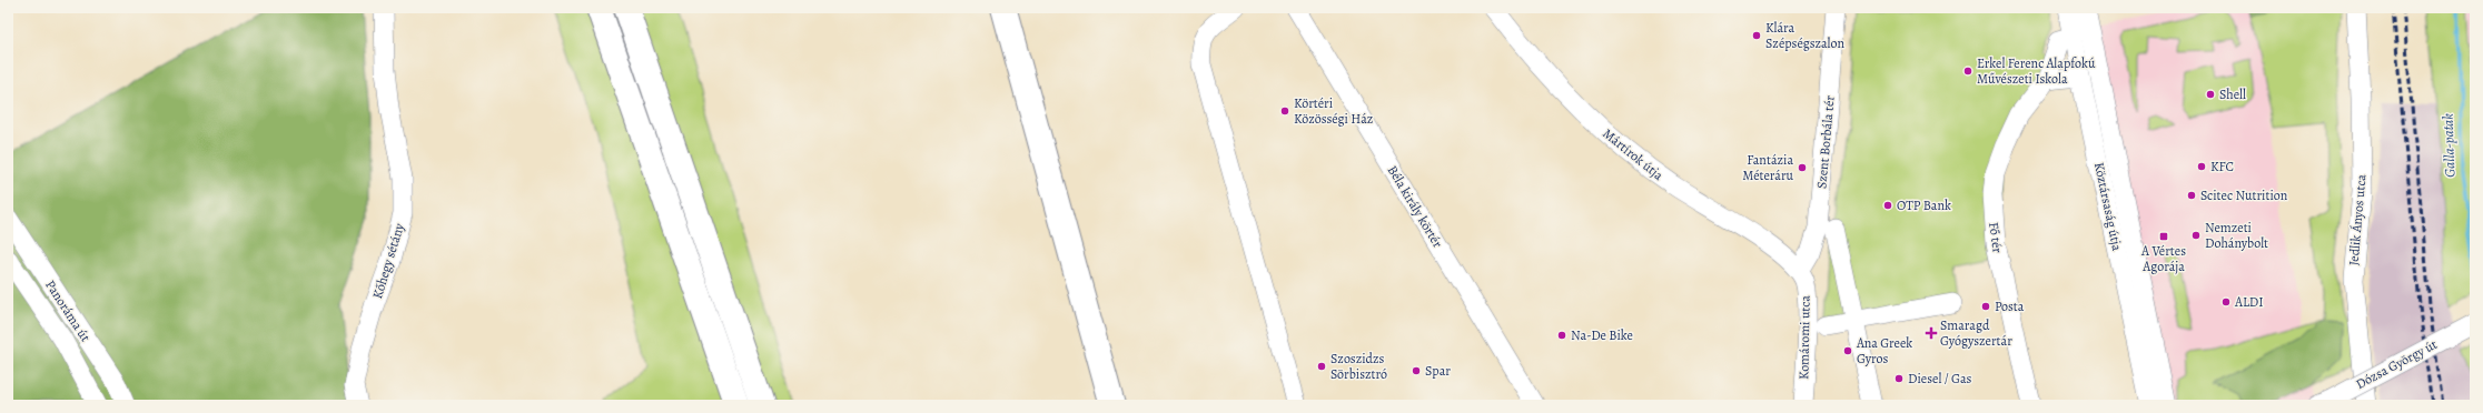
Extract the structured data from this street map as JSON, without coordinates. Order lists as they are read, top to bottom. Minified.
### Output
{"streets":{"street":["Szent Borbála tér","Mártírok útja","Béla király körtér","Köztársaság útja","Jedlik Ányos utca","Fő tér","Kőhegy sétány","Panoráma út","Komáromi utca","Dózsa György út"]},"crossings":[["Szent Borbála tér","Mártírok útja"],["Szent Borbála tér","Komáromi utca"],["Mártírok útja","Komáromi utca"],["Köztársaság útja","Fő tér"]],"water":["Galla-patak"],"places":{"other":["Klára Szépségszalon","Erkel Ferenc Alapfokú Művészeti Iskola","Shell","Körtéri Közösségi Ház","KFC","Fantázia Méteráru","Scitec Nutrition","OTP Bank","Nemzeti Dohánybolt","ALDI","Posta","Na-De Bike","Ana Greek Gyros","Szoszidzs Sörbisztró","Spar","Diesel / Gas"],"transit":["A Vértes Agorája"],"health":["Smaragd Gyógyszertár"]}}
